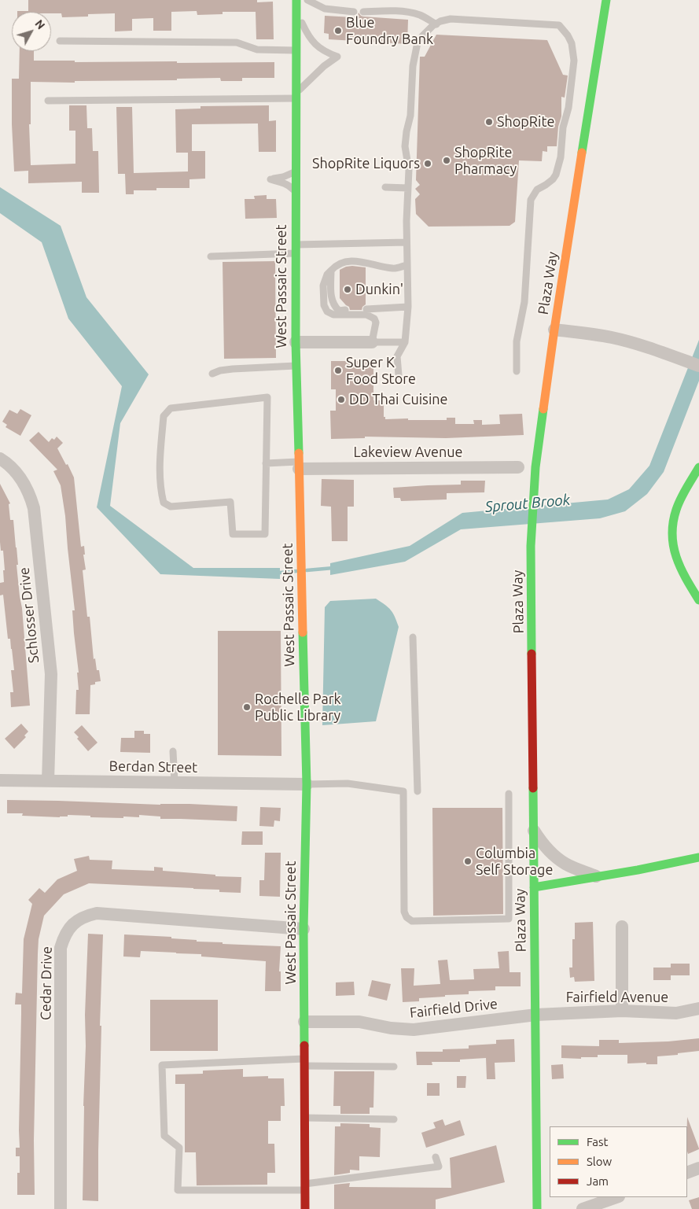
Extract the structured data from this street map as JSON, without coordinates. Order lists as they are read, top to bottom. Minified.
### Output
{"streets":{"street":["Plaza Way","West Passaic Street","Lakeview Avenue","Schlosser Drive","Berdan Street","Cedar Drive","Fairfield Avenue","Fairfield Drive"]},"crossings":[["Plaza Way","Fairfield Avenue"],["Plaza Way","Fairfield Drive"],["West Passaic Street","Lakeview Avenue"],["West Passaic Street","Berdan Street"],["West Passaic Street","Cedar Drive"],["West Passaic Street","Fairfield Drive"],["Schlosser Drive","Berdan Street"],["Fairfield Avenue","Fairfield Drive"]],"water":["Sprout Brook"],"places":["Blue Foundry Bank","ShopRite","ShopRite Pharmacy","ShopRite Liquors","Dunkin'","Super K Food Store","DD Thai Cuisine","Rochelle Park Public Library","Columbia Self Storage"],"legend":["Fast","Slow","Jam"],"north":"top right"}
